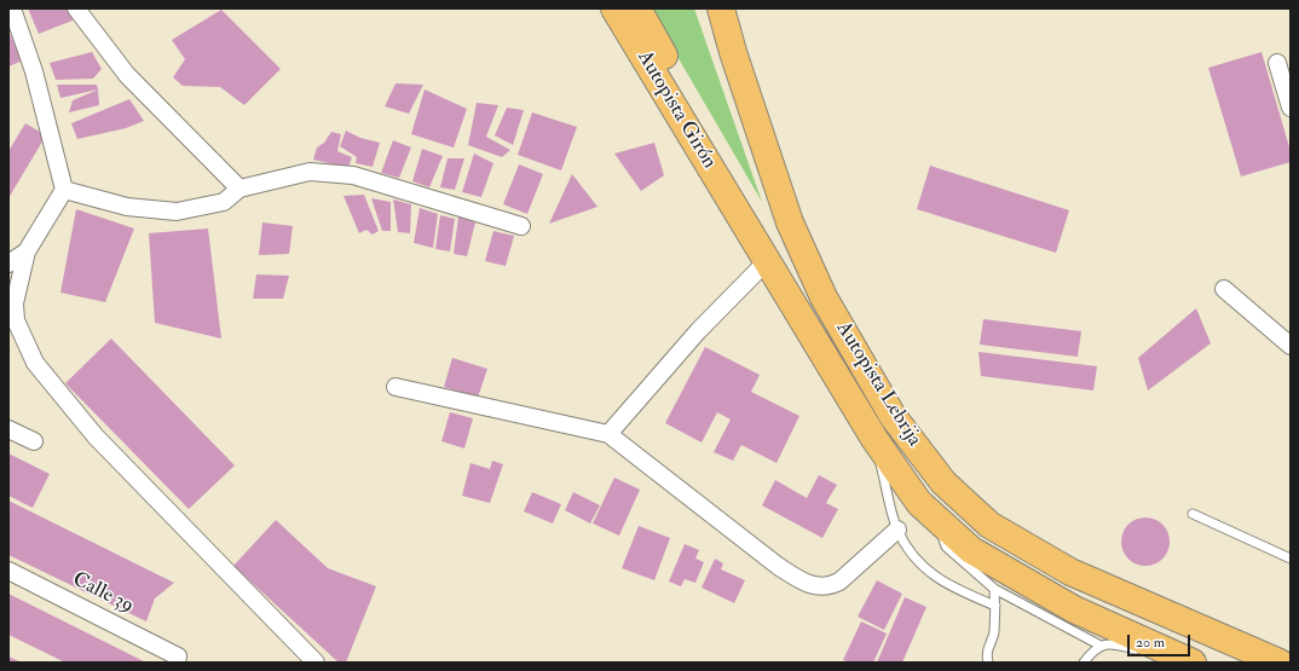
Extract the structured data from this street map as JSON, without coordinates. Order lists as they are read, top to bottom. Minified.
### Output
{"streets":{"highway":["Autopista Girón","Autopista Lebrija"],"street":["Calle 39"]},"crossings":[["Autopista Girón","Autopista Lebrija"]],"scale_bar":"20 m"}
